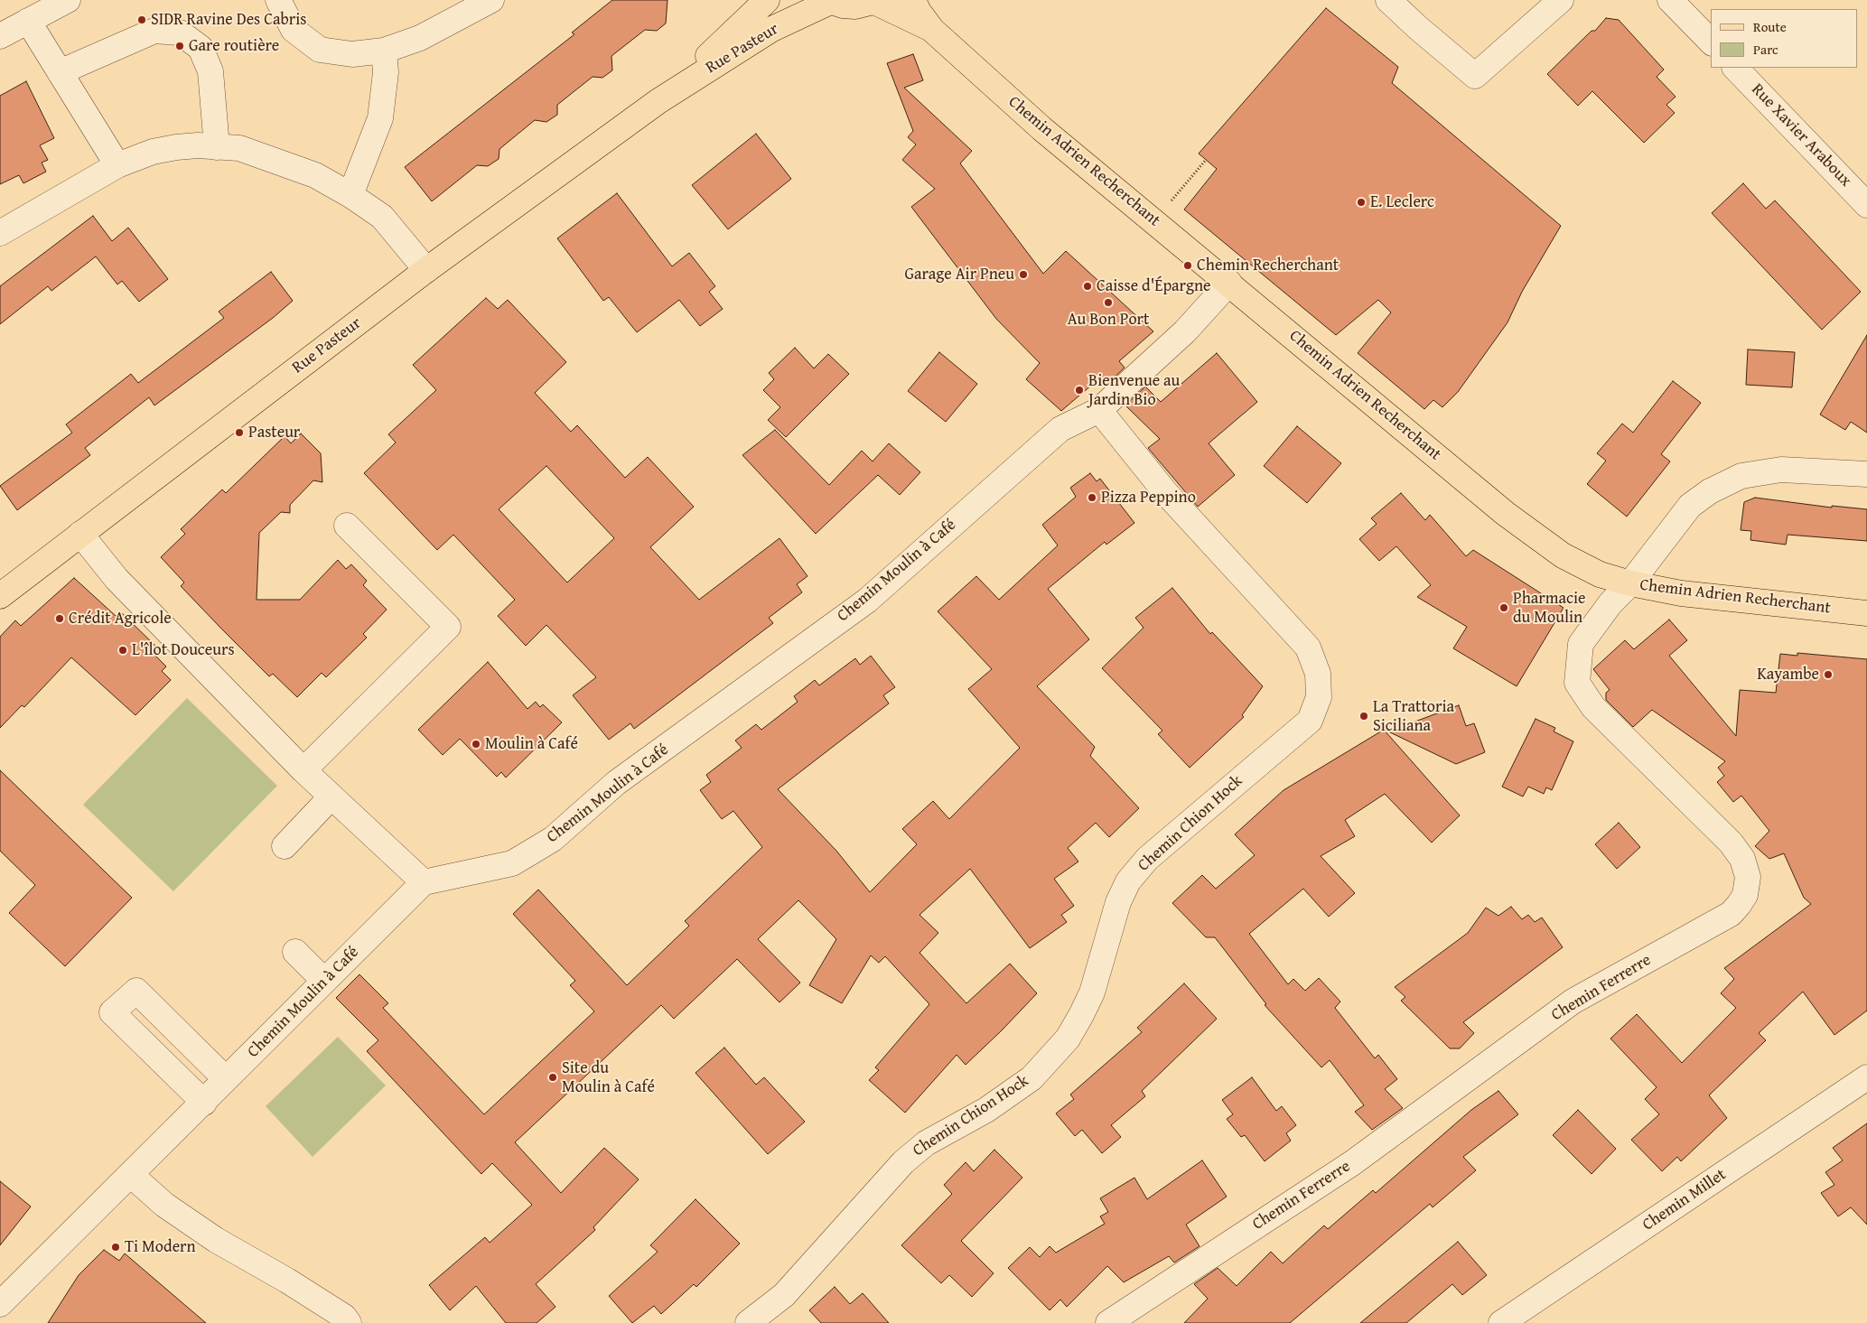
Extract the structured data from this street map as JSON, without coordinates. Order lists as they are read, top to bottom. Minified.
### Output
{"streets":{"main road":["Rue Pasteur","Chemin Adrien Recherchant"],"street":["Rue Xavier Araboux","Chemin Moulin à Café","Chemin Chion Hock","Chemin Ferrerre","Chemin Millet"]},"crossings":[["Chemin Adrien Recherchant","Chemin Moulin à Café"],["Chemin Adrien Recherchant","Chemin Ferrerre"],["Chemin Moulin à Café","Chemin Chion Hock"]],"places":["SIDR Ravine Des Cabris","Gare routière","E. Leclerc","Chemin Recherchant","Garage Air Pneu","Caisse d'Épargne","Au Bon Port","Bienvenue au Jardin Bio","Pasteur","Pizza Peppino","Pharmacie du Moulin","Crédit Agricole","L'îlot Douceurs","Kayambe","La Trattoria Siciliana","Moulin à Café","Site du Moulin à Café","Ti Modern"],"legend":["Route","Parc"]}
